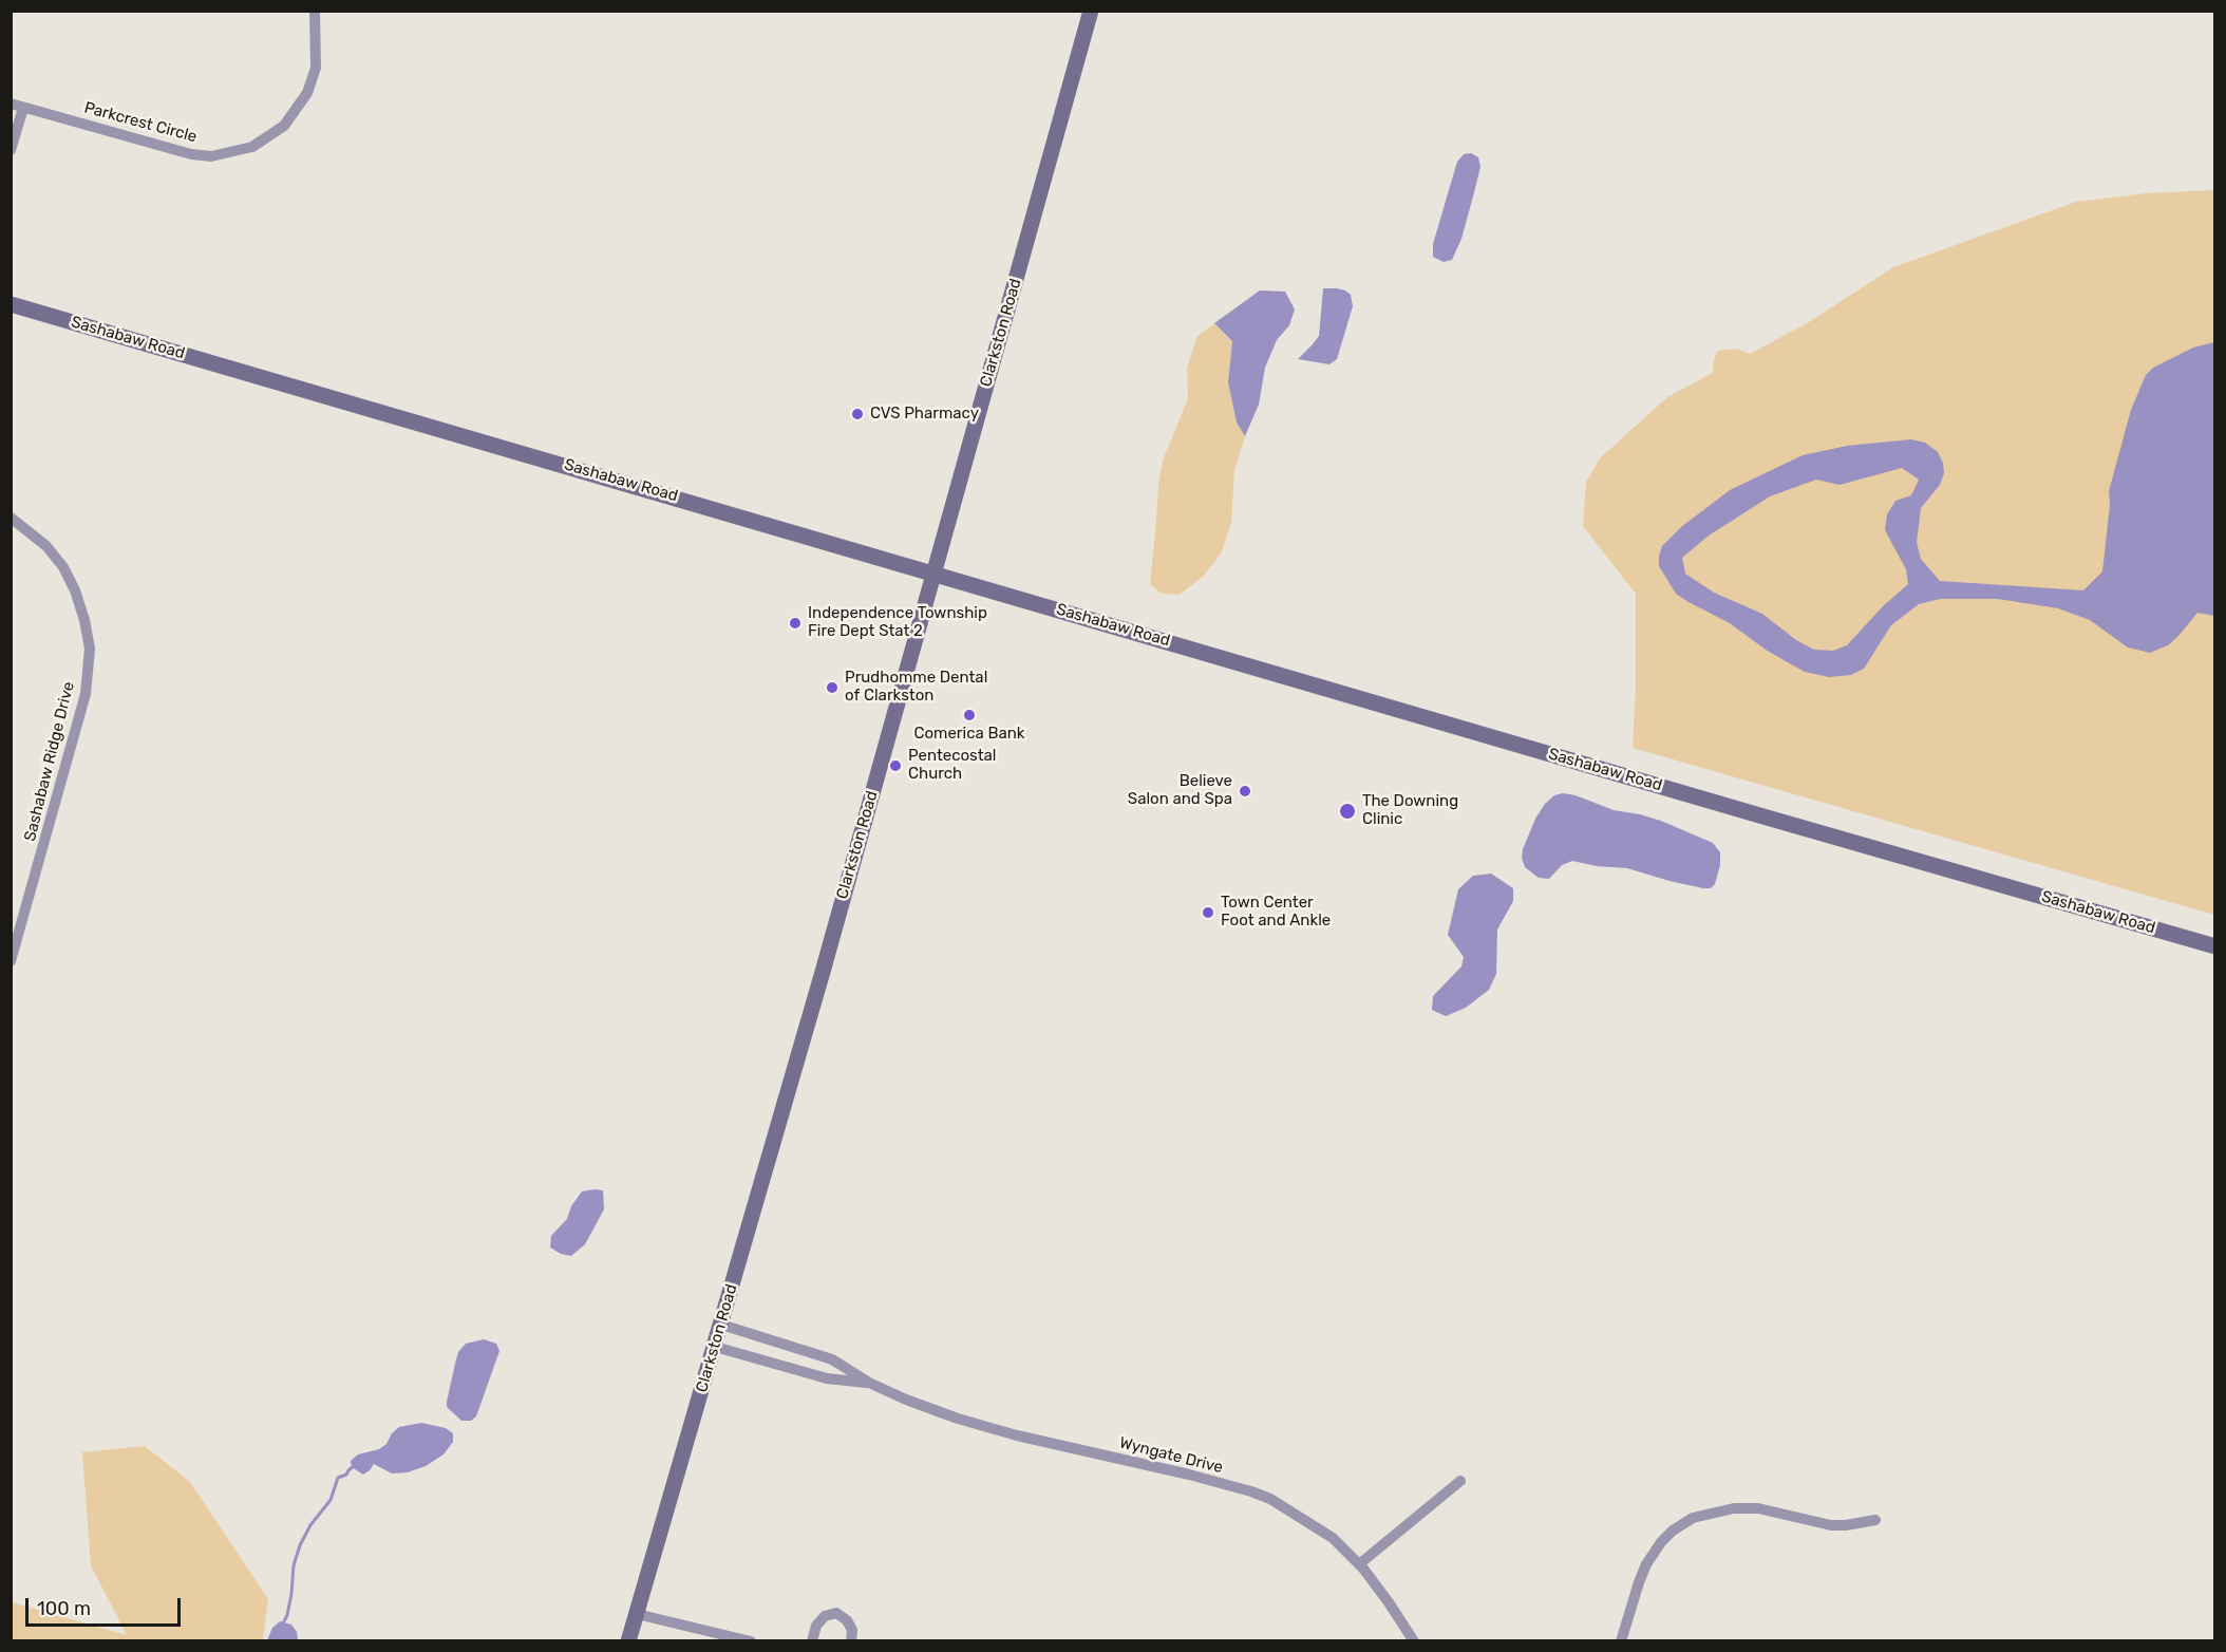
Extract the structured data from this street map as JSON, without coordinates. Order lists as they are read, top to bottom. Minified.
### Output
{"streets":{"main road":["Clarkston Road","Sashabaw Road"],"street":["Parkcrest Circle","Sashabaw Ridge Drive","Wyngate Drive"]},"crossings":[["Clarkston Road","Sashabaw Road"],["Clarkston Road","Wyngate Drive"]],"places":["CVS Pharmacy","Independence Township Fire Dept Stat 2","Prudhomme Dental of Clarkston","Comerica Bank","Pentecostal Church","Believe Salon and Spa","The Downing Clinic","Town Center Foot and Ankle"],"scale_bar":"100 m"}
